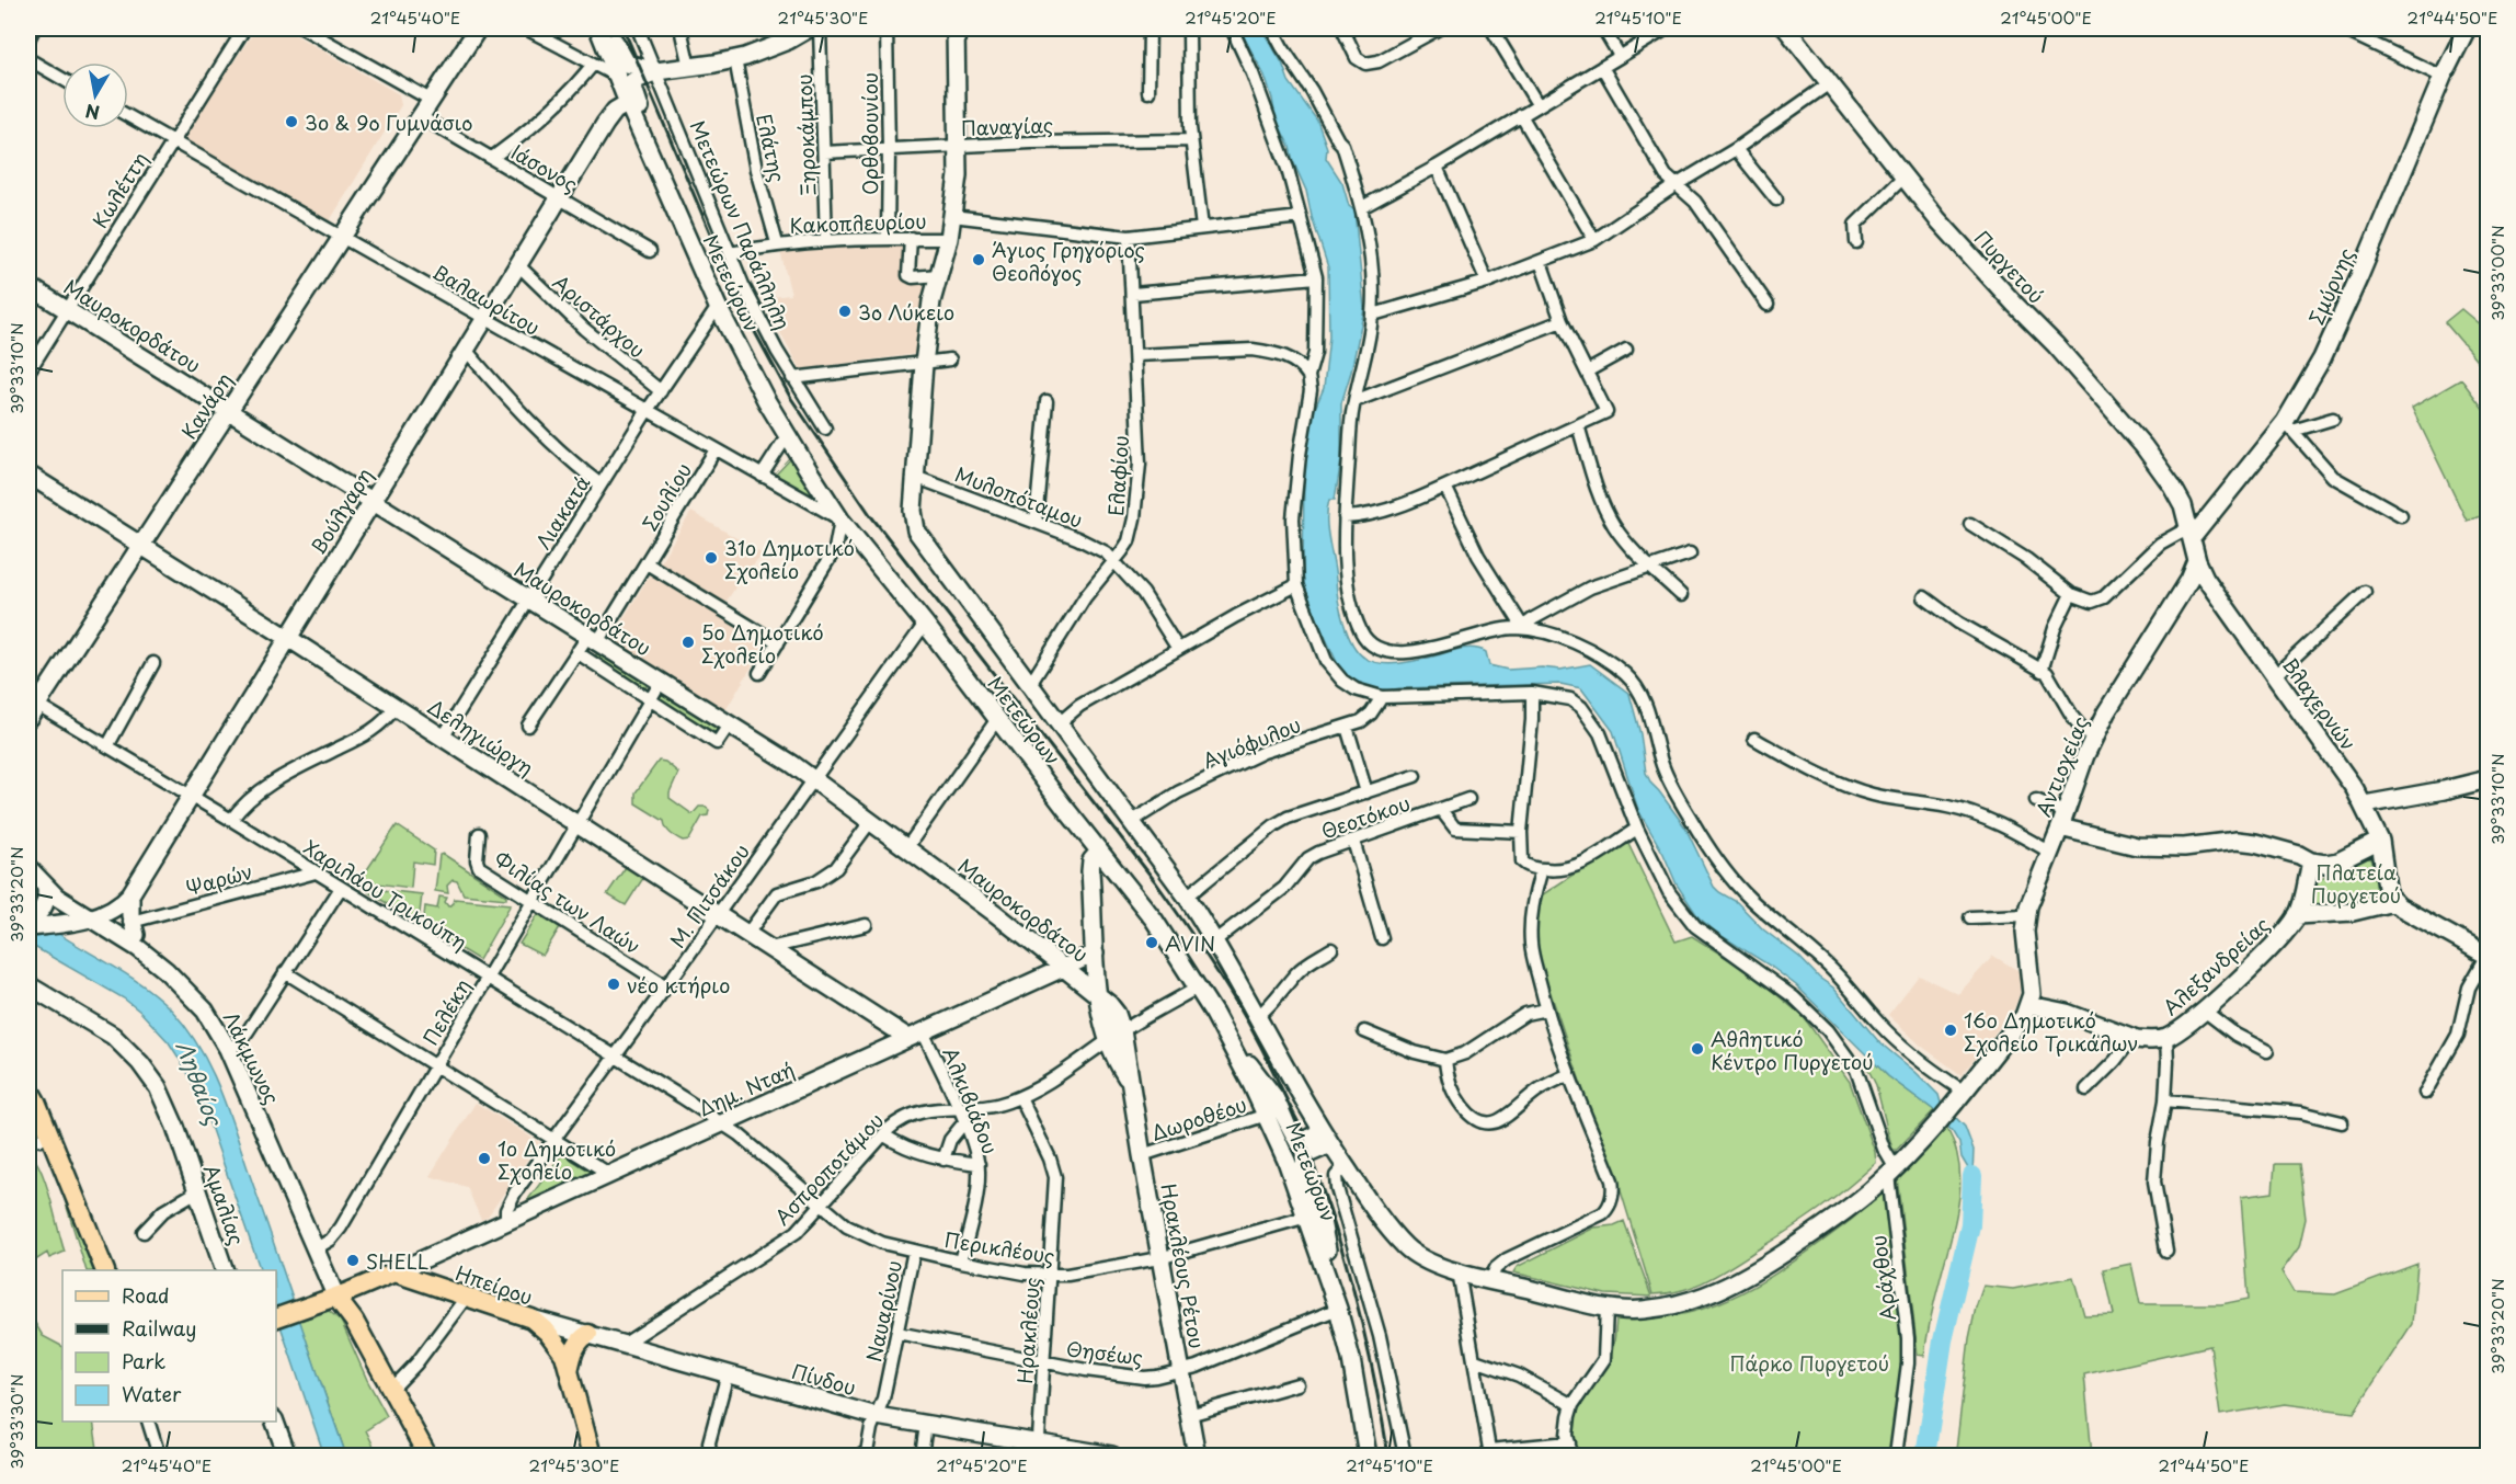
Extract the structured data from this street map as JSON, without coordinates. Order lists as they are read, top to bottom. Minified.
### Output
{"streets":{"main road":["Ηπείρου"],"street":["Παναγίας","Ορθοβουνίου","Ξηροκάμπου","Ελάτης","Ιάσονος","Κωλέττη","Κακοπλευρίου","Μετεώρων Παράλληλη","Πυργετού","Μετεώρων","Σμύρνης","Βαλαωρίτου","Αριστάρχου","Μαυροκορδάτου","Κανάρη","Ελαφίου","Σουλίου","Μυλοπόταμου","Βούλγαρη","Λιακατά","Βλαχερνών","Δεληγιώργη","Αγιόφυλου","Αντιοχείας","Θεοτόκου","Ψαρών","Χαριλάου Τρικούπη","Μ. Πιτσάκου","Φιλίας των Λαών","Αλεξανδρείας","Πελέκη","Λάκμωνος","Δημ. Νταή","Αλκιβιάδου","Δωροθέου","Ασπροποτάμου","Αμαλίας","Περικλέους","Ηρακλέους Ρέτου","Αράχθου","Ναυαρίνου","Ηρακλέους","Θησέως","Πίνδου"]},"crossings":[["Παναγίας","Ορθοβουνίου"],["Παναγίας","Ξηροκάμπου"],["Ορθοβουνίου","Κακοπλευρίου"],["Ξηροκάμπου","Κακοπλευρίου"],["Ελάτης","Κακοπλευρίου"],["Ιάσονος","Κανάρη"],["Ιάσονος","Βούλγαρη"],["Κωλέττη","Βαλαωρίτου"],["Κωλέττη","Μαυροκορδάτου"],["Κακοπλευρίου","Μετεώρων Παράλληλη"],["Πυργετού","Σμύρνης"],["Πυργετού","Βλαχερνών"],["Μετεώρων","Βαλαωρίτου"],["Μετεώρων","Βούλγαρη"],["Μετεώρων","Λιακατά"],["Μετεώρων","Μ. Πιτσάκου"],["Μετεώρων","Δωροθέου"],["Μετεώρων","Ασπροποτάμου"],["Μετεώρων","Περικλέους"],["Μετεώρων","Θησέως"],["Σμύρνης","Βλαχερνών"],["Βαλαωρίτου","Κανάρη"],["Βαλαωρίτου","Σουλίου"],["Βαλαωρίτου","Βούλγαρη"],["Βαλαωρίτου","Λιακατά"],["Αριστάρχου","Βούλγαρη"],["Αριστάρχου","Λιακατά"],["Μαυροκορδάτου","Κανάρη"],["Μαυροκορδάτου","Σουλίου"],["Μαυροκορδάτου","Βούλγαρη"],["Μαυροκορδάτου","Λιακατά"],["Μαυροκορδάτου","Μ. Πιτσάκου"],["Μαυροκορδάτου","Πελέκη"],["Μαυροκορδάτου","Δημ. Νταή"],["Μαυροκορδάτου","Ασπροποτάμου"],["Μαυροκορδάτου","Ηρακλέους Ρέτου"],["Κανάρη","Δεληγιώργη"],["Κανάρη","Χαριλάου Τρικούπη"],["Ελαφίου","Μυλοπόταμου"],["Βούλγαρη","Δεληγιώργη"],["Βούλγαρη","Χαριλάου Τρικούπη"],["Βούλγαρη","Λάκμωνος"],["Λιακατά","Δεληγιώργη"],["Βλαχερνών","Αντιοχείας"],["Δεληγιώργη","Μ. Πιτσάκου"],["Δεληγιώργη","Πελέκη"],["Δεληγιώργη","Δημ. Νταή"],["Δεληγιώργη","Αλκιβιάδου"],["Αγιόφυλου","Αράχθου"],["Αντιοχείας","Αλεξανδρείας"],["Ψαρών","Χαριλάου Τρικούπη"],["Χαριλάου Τρικούπη","Μ. Πιτσάκου"],["Χαριλάου Τρικούπη","Πελέκη"],["Χαριλάου Τρικούπη","Δημ. Νταή"],["Χαριλάου Τρικούπη","Περικλέους"],["Μ. Πιτσάκου","Φιλίας των Λαών"],["Μ. Πιτσάκου","Δημ. Νταή"],["Φιλίας των Λαών","Πελέκη"],["Πελέκη","Λάκμωνος"],["Λάκμωνος","Ηπείρου"],["Δημ. Νταή","Αλκιβιάδου"],["Δημ. Νταή","Περικλέους"],["Δημ. Νταή","Ηπείρου"],["Αλκιβιάδου","Ασπροποτάμου"],["Αλκιβιάδου","Περικλέους"],["Δωροθέου","Ηρακλέους Ρέτου"],["Ασπροποτάμου","Περικλέους"],["Ασπροποτάμου","Ηρακλέους"],["Ασπροποτάμου","Πίνδου"],["Περικλέους","Ηρακλέους Ρέτου"],["Περικλέους","Ναυαρίνου"],["Περικλέους","Ηρακλέους"],["Ηρακλέους Ρέτου","Θησέως"],["Ηπείρου","Πίνδου"],["Ναυαρίνου","Θησέως"],["Ναυαρίνου","Πίνδου"],["Ηρακλέους","Θησέως"],["Ηρακλέους","Πίνδου"]],"water":["Ληθαίος"],"parks":["Πλατεία Πυργετού","Πάρκο Πυργετού"],"places":["3ο & 9ο Γυμνάσιο","Άγιος Γρηγόριος Θεολόγος","3ο Λύκειο","31ο Δημοτικό Σχολείο","5ο Δημοτικό Σχολείο","AVIN","νέο κτήριο","16ο Δημοτικό Σχολείο Τρικάλων","Αθλητικό Κέντρο Πυργετού","1ο Δημοτικό Σχολείο","SHELL"],"legend":["Road","Railway","Park","Water"],"north":"bottom","coordinates":["21°45'40\"E","21°45'30\"E","21°45'20\"E","21°45'10\"E","21°45'00\"E","21°44'50\"E","39°33'00\"N","39°33'10\"N","39°33'20\"N","39°33'30\"N"]}
